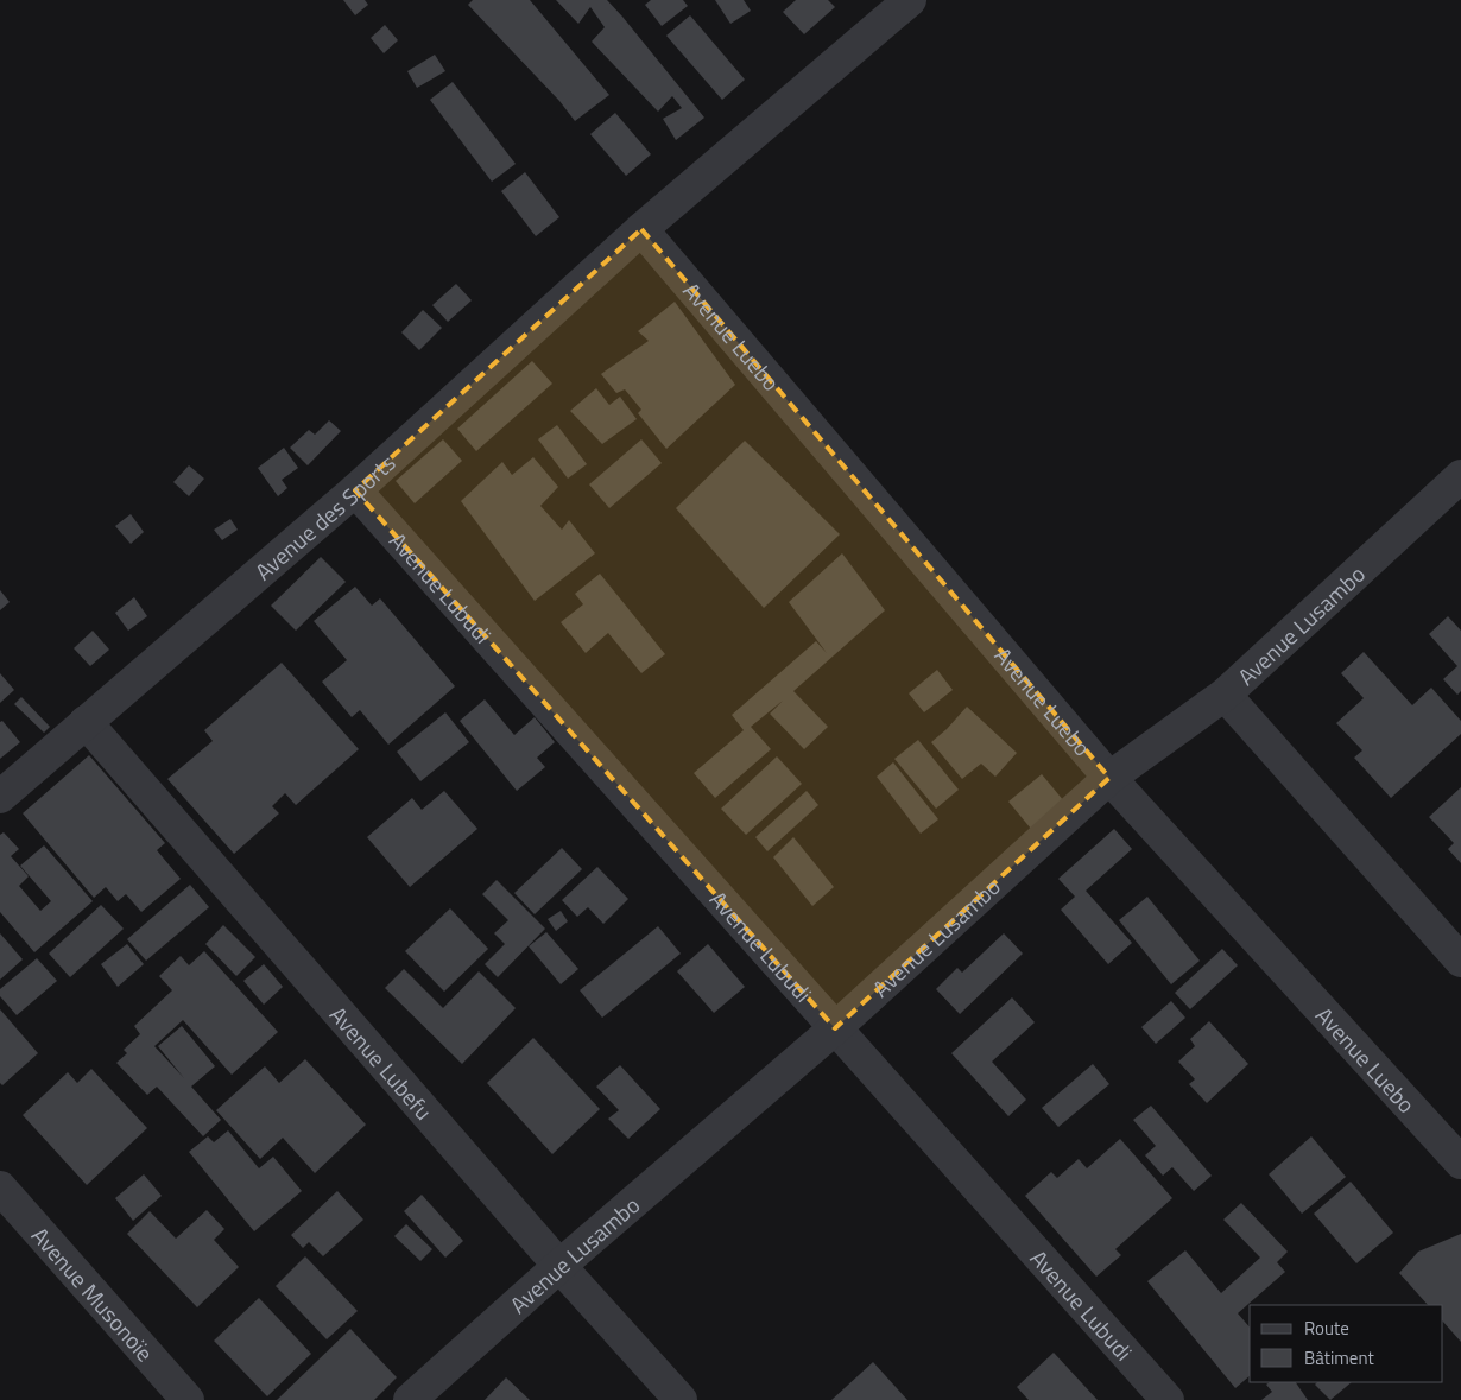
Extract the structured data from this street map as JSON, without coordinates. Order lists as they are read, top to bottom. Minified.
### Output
{"streets":{"street":["Avenue Luebo","Avenue des Sports","Avenue Lubudi","Avenue Lusambo","Avenue Lubefu","Avenue Musonoïe"]},"crossings":[["Avenue Luebo","Avenue des Sports"],["Avenue Luebo","Avenue Lusambo"],["Avenue des Sports","Avenue Lubudi"],["Avenue des Sports","Avenue Lubefu"],["Avenue Lubudi","Avenue Lusambo"],["Avenue Lusambo","Avenue Lubefu"]],"legend":["Route","Bâtiment"]}
